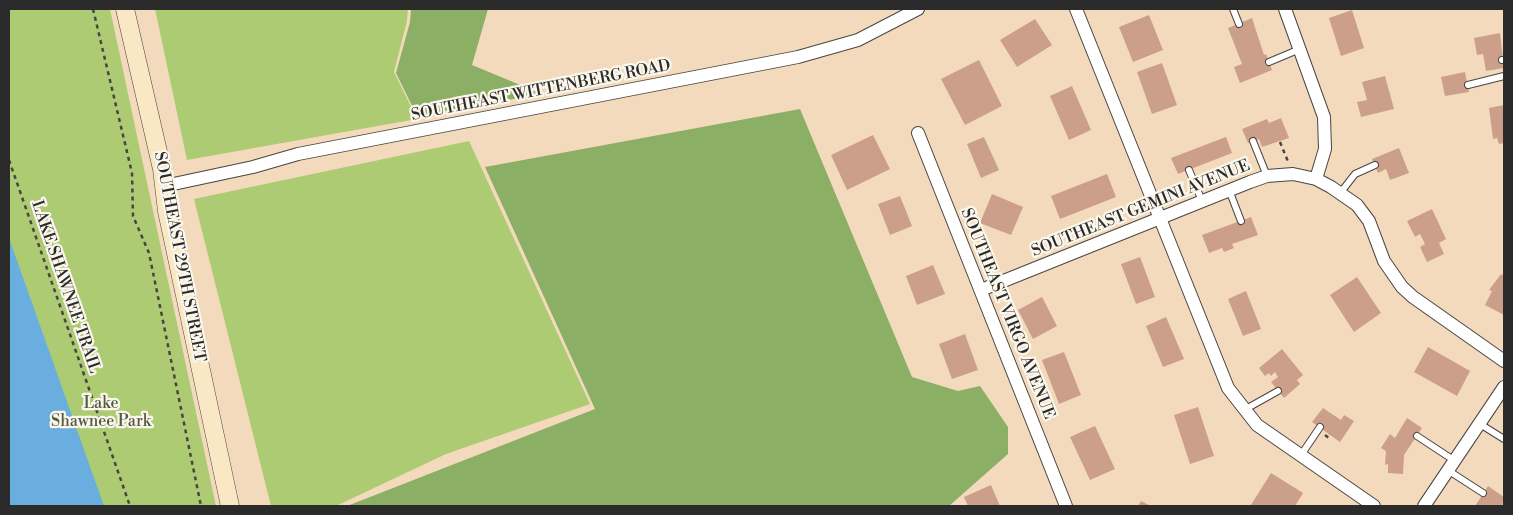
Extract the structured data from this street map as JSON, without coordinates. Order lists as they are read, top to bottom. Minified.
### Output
{"streets":{"main road":["SOUTHEAST 29TH STREET"],"street":["SOUTHEAST WITTENBERG ROAD","SOUTHEAST GEMINI AVENUE","SOUTHEAST VIRGO AVENUE"],"path":["LAKE SHAWNEE TRAIL"]},"crossings":[["SOUTHEAST WITTENBERG ROAD","SOUTHEAST 29TH STREET"],["SOUTHEAST GEMINI AVENUE","SOUTHEAST VIRGO AVENUE"]],"parks":["Lake Shawnee Park"]}
